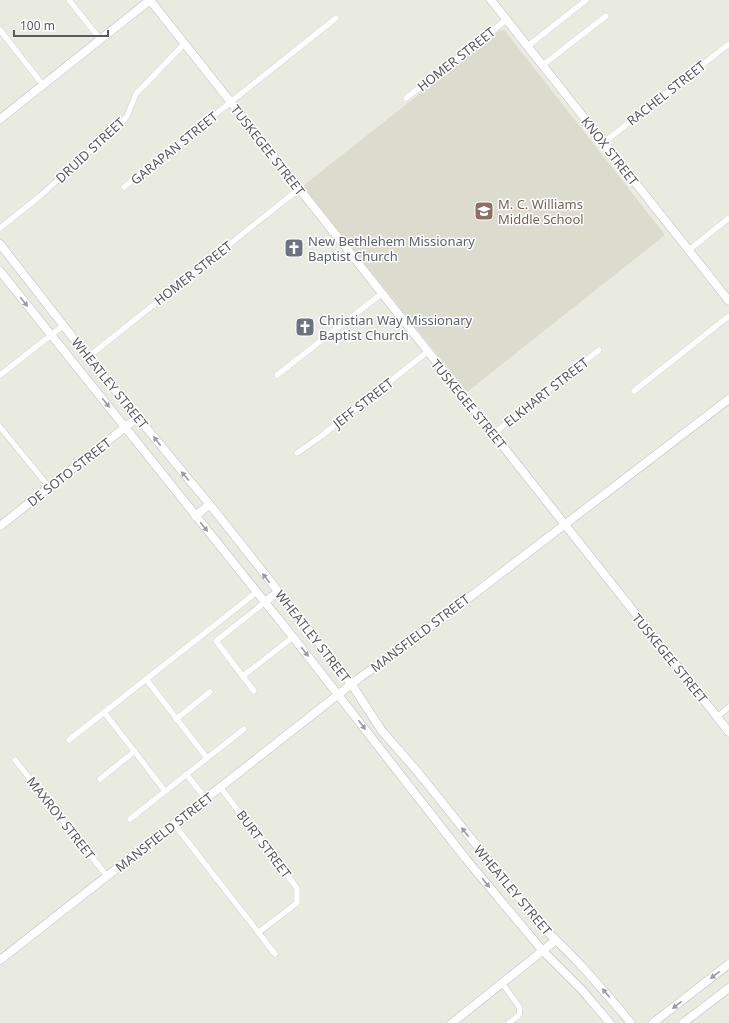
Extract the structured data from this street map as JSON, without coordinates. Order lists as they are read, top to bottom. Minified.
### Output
{"streets":{"street":["HOMER STREET","RACHEL STREET","GARAPAN STREET","DRUID STREET","TUSKEGEE STREET","KNOX STREET","WHEATLEY STREET","ELKHART STREET","JEFF STREET","DE SOTO STREET","MANSFIELD STREET","MAXROY STREET","BURT STREET"]},"crossings":[["HOMER STREET","TUSKEGEE STREET"],["HOMER STREET","KNOX STREET"],["HOMER STREET","WHEATLEY STREET"],["RACHEL STREET","KNOX STREET"],["GARAPAN STREET","TUSKEGEE STREET"],["DRUID STREET","TUSKEGEE STREET"],["TUSKEGEE STREET","ELKHART STREET"],["TUSKEGEE STREET","JEFF STREET"],["TUSKEGEE STREET","MANSFIELD STREET"],["WHEATLEY STREET","DE SOTO STREET"],["WHEATLEY STREET","MANSFIELD STREET"],["MANSFIELD STREET","MAXROY STREET"],["MANSFIELD STREET","BURT STREET"]],"places":{"school or university":["M. C. Williams Middle School"],"church":["New Bethlehem Missionary Baptist Church","Christian Way Missionary Baptist Church"]},"scale_bar":"100 m"}
